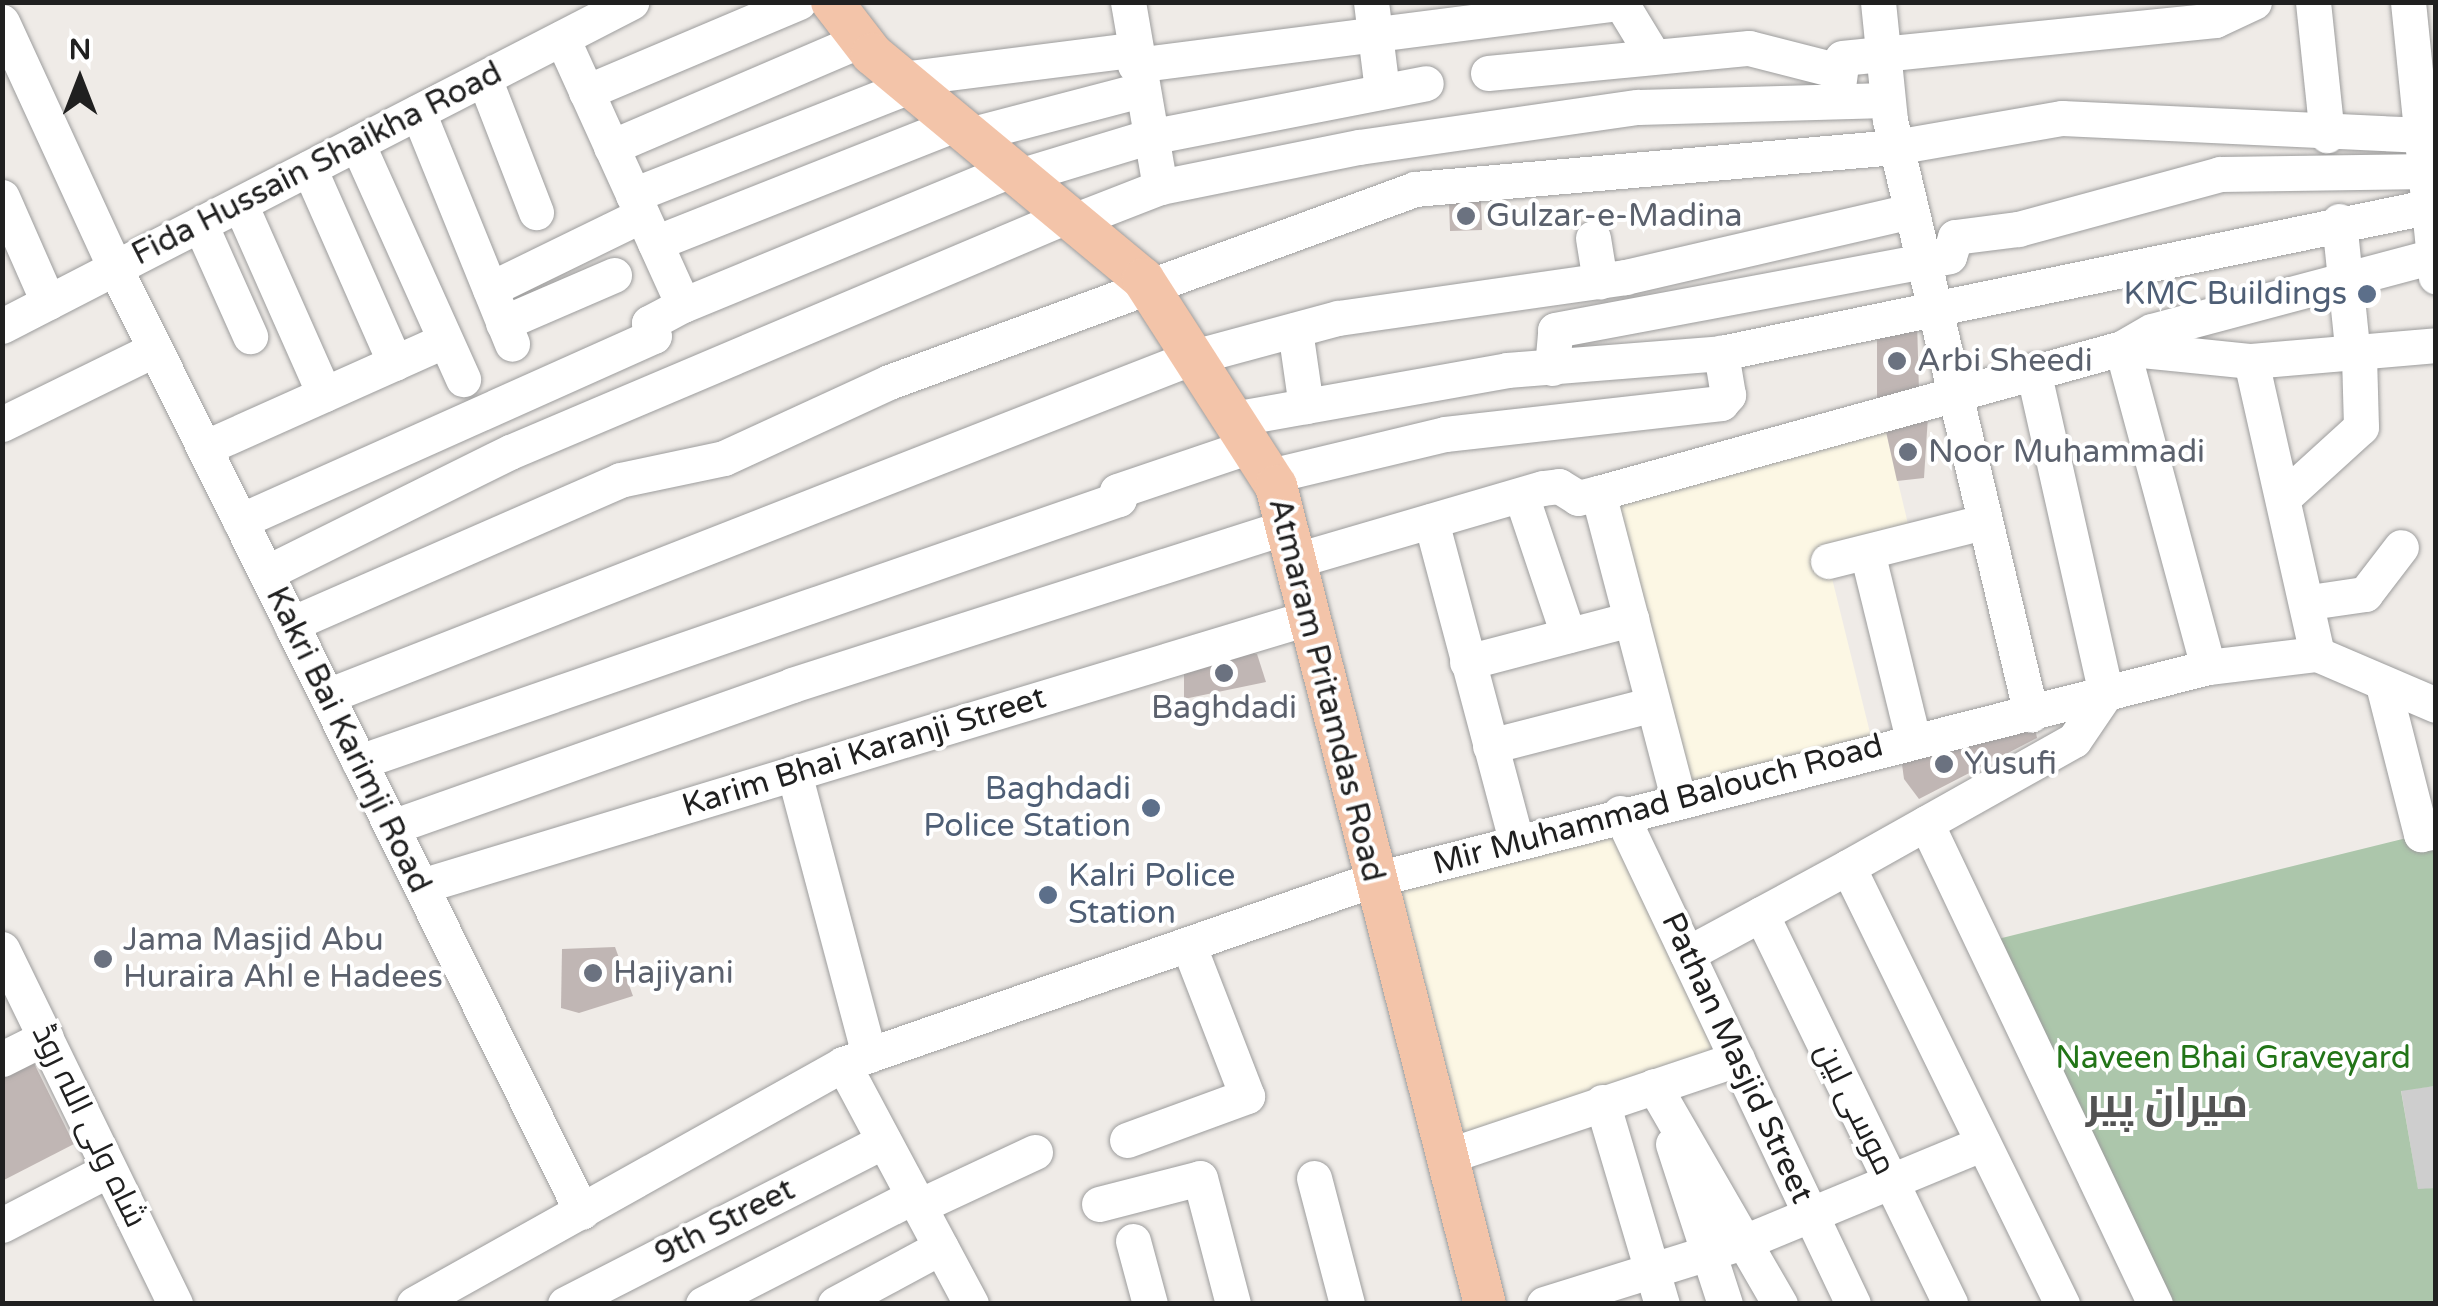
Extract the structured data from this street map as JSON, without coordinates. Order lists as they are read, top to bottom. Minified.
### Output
{"streets":{"main road":["Atmaram Pritamdas Road"],"street":["Fida Hussain Shaikha Road","Kakri Bai Karimji Road","Karim Bhai Karanji Street","Mir Muhammad Balouch Road","Pathan Masjid Street","موسی لین","شاہ ولی اللہ روڈ","9th Street"]},"crossings":[["Fida Hussain Shaikha Road","Kakri Bai Karimji Road"],["Atmaram Pritamdas Road","Karim Bhai Karanji Street"],["Atmaram Pritamdas Road","Mir Muhammad Balouch Road"],["Kakri Bai Karimji Road","Karim Bhai Karanji Street"],["Kakri Bai Karimji Road","Mir Muhammad Balouch Road"],["Mir Muhammad Balouch Road","Pathan Masjid Street"]],"districts":["میران پیر"],"parks":["Naveen Bhai Graveyard"],"places":["Gulzar-e-Madina","KMC Buildings","Arbi Sheedi","Noor Muhammadi","Baghdadi","Yusufi","Baghdadi Police Station","Kalri Police Station","Jama Masjid Abu Huraira Ahl e Hadees","Hajiyani"],"north":"top"}
